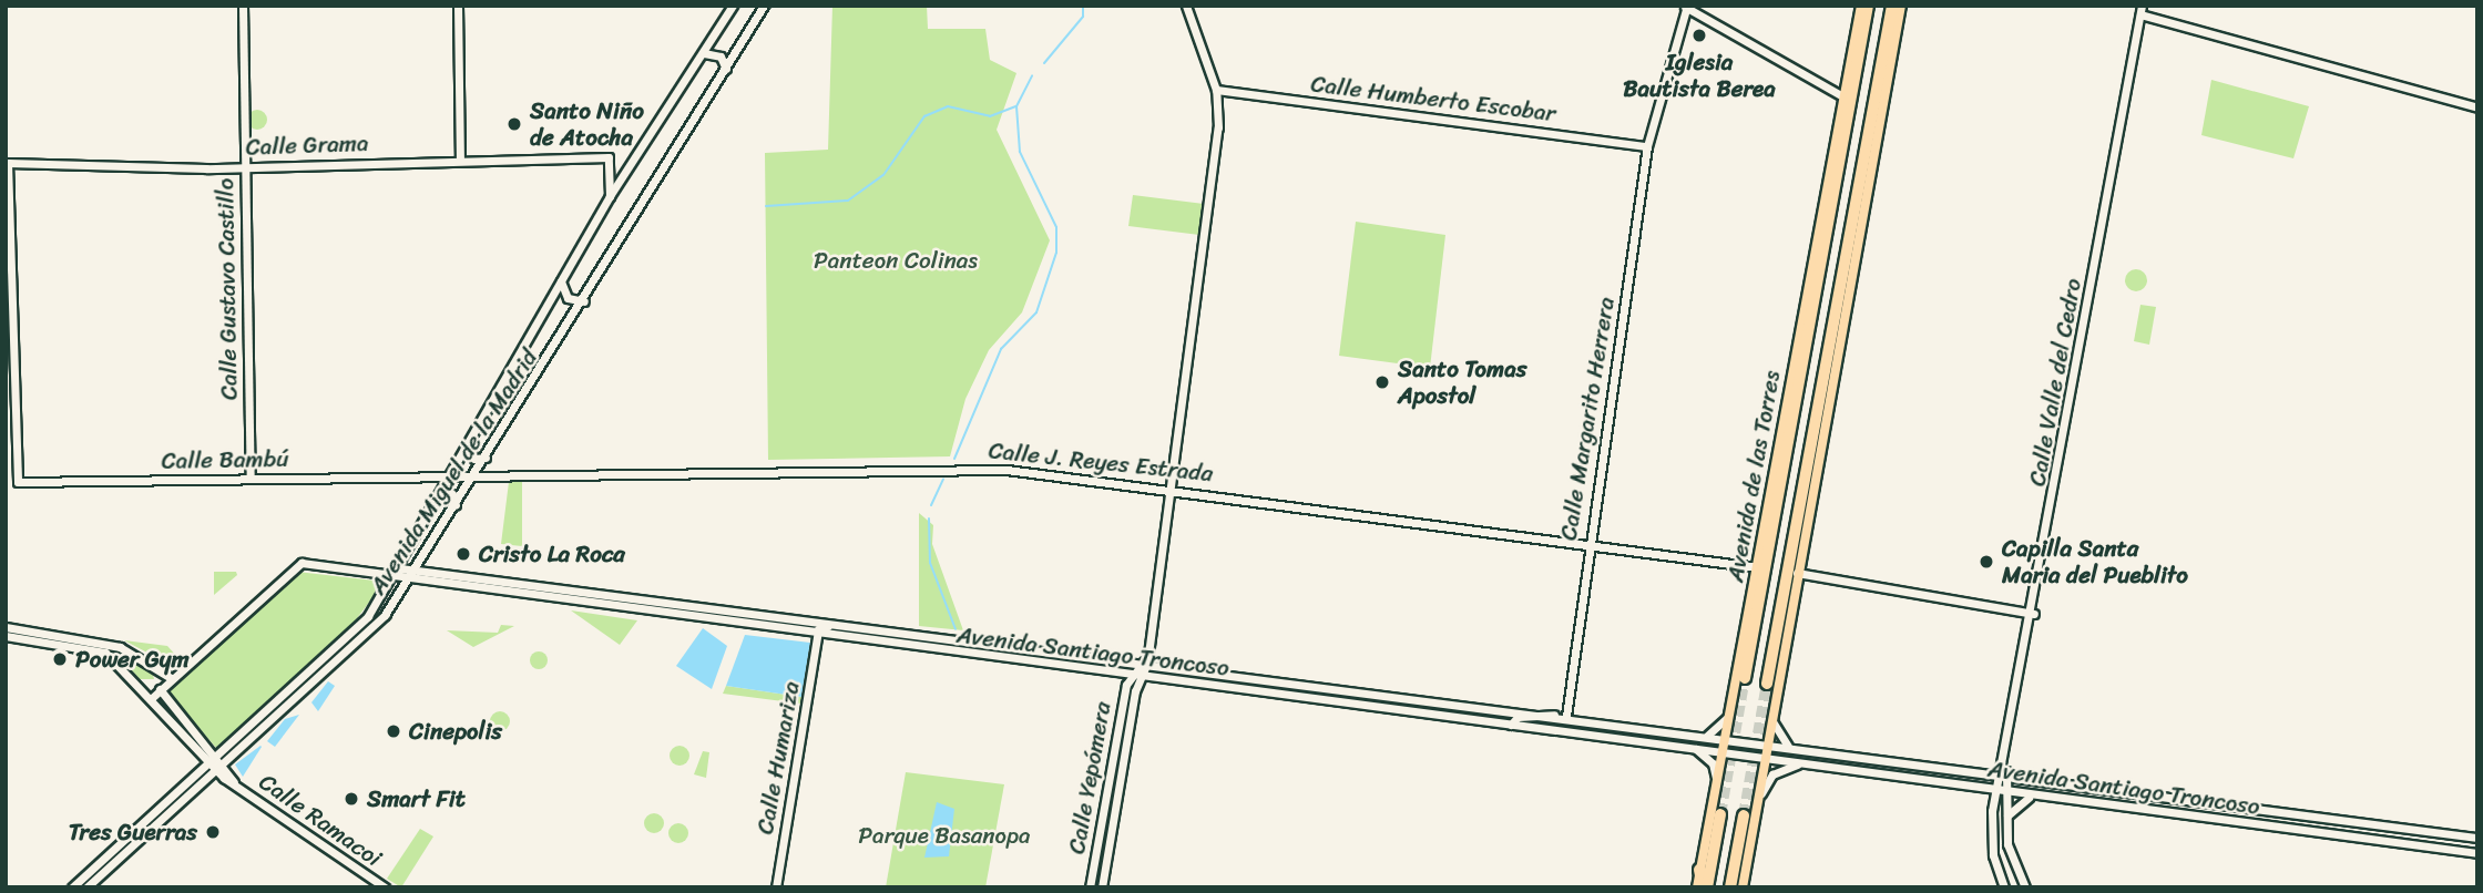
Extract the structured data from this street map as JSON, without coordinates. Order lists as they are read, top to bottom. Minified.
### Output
{"streets":{"highway":["Avenida de las Torres"],"street":["Calle Humberto Escobar","Calle Grama","Calle Gustavo Castillo","Calle Valle del Cedro","Calle Margarito Herrera","Calle Bambú","Calle J. Reyes Estrada","Avenida Miguel de la Madrid","Avenida Santiago Troncoso","Calle Humariza","Calle Yepómera","Calle Ramacoi"]},"crossings":[["Calle Humberto Escobar","Calle Margarito Herrera"],["Calle Humberto Escobar","Calle Yepómera"],["Calle Grama","Calle Gustavo Castillo"],["Calle Grama","Calle Bambú"],["Calle Grama","Avenida Miguel de la Madrid"],["Calle Gustavo Castillo","Calle Bambú"],["Calle Valle del Cedro","Avenida Santiago Troncoso"],["Calle Margarito Herrera","Calle J. Reyes Estrada"],["Calle Margarito Herrera","Avenida Santiago Troncoso"],["Calle Bambú","Calle J. Reyes Estrada"],["Calle J. Reyes Estrada","Avenida Miguel de la Madrid"],["Calle J. Reyes Estrada","Avenida de las Torres"],["Calle J. Reyes Estrada","Calle Yepómera"],["Avenida Miguel de la Madrid","Avenida Santiago Troncoso"],["Avenida Miguel de la Madrid","Calle Ramacoi"],["Avenida de las Torres","Avenida Santiago Troncoso"],["Avenida Santiago Troncoso","Calle Humariza"],["Avenida Santiago Troncoso","Calle Yepómera"]],"parks":["Panteon Colinas","Parque Basanopa"],"places":["Iglesia Bautista Berea","Santo Niño de Atocha","Santo Tomas Apostol","Cristo La Roca","Capilla Santa Maria del Pueblito","Power Gym","Cinepolis","Smart Fit","Tres Guerras"]}
